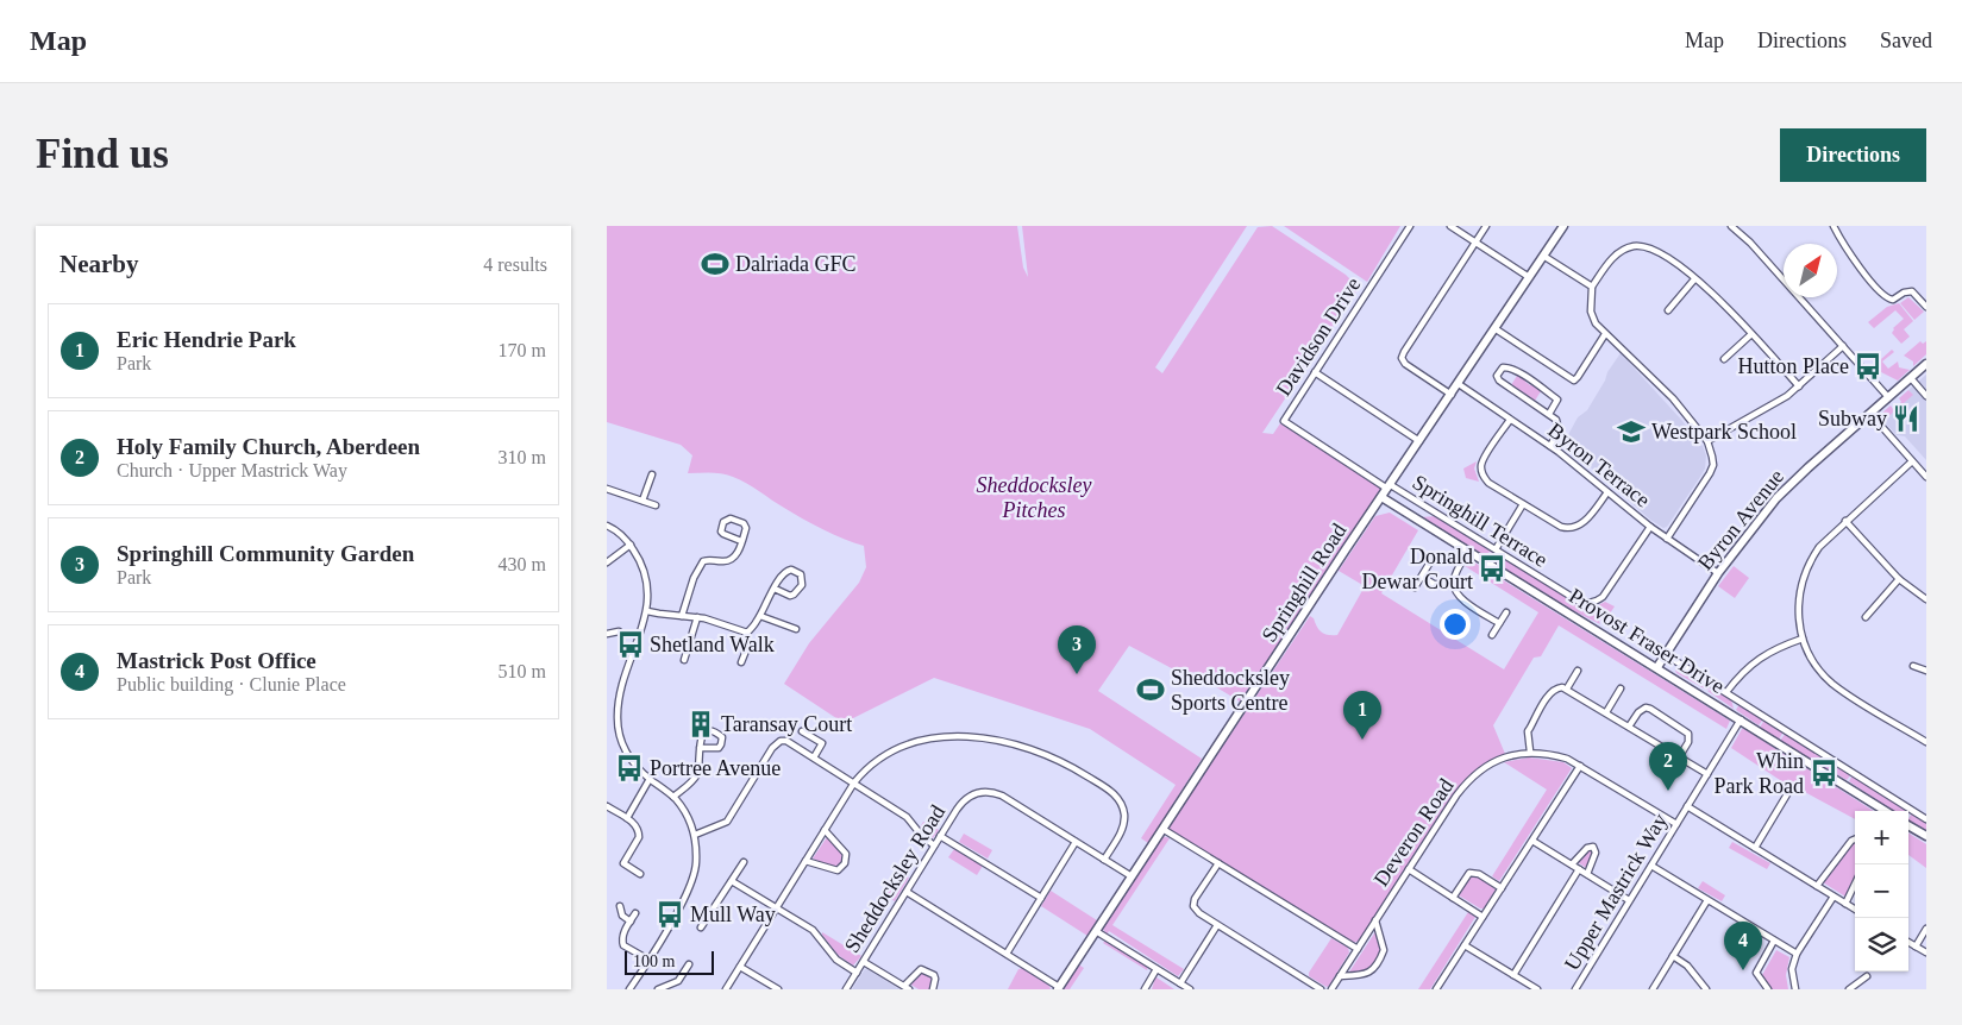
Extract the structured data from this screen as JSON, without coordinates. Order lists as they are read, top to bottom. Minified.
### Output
{"streets":{"street":["Davidson Drive","Byron Terrace","Byron Avenue","Springhill Terrace","Springhill Road","Provost Fraser Drive","Deveron Road","Sheddocksley Road","Upper Mastrick Way"]},"crossings":[["Davidson Drive","Springhill Terrace"],["Davidson Drive","Springhill Road"],["Byron Terrace","Byron Avenue"],["Byron Terrace","Springhill Terrace"],["Byron Terrace","Springhill Road"],["Byron Avenue","Provost Fraser Drive"],["Springhill Terrace","Springhill Road"],["Springhill Road","Provost Fraser Drive"],["Springhill Road","Sheddocksley Road"],["Provost Fraser Drive","Upper Mastrick Way"],["Deveron Road","Upper Mastrick Way"]],"parks":["Sheddocksley Pitches"],"places":{"sports":["Dalriada GFC","Sheddocksley Sports Centre"],"bus stop":["Hutton Place","Donald Dewar Court","Shetland Walk","Portree Avenue","Whin Park Road","Mull Way"],"restaurant":["Subway"],"school or university":["Westpark School"],"building":["Taransay Court"]},"scale_bar":"100 m","north":"top right","page":{"header":"Map","nav":["Map","Directions","Saved"],"buttons":"Directions","title":"Find us","heading":["Nearby","4 results"],"list":[{"mark":"1","name":"Eric Hendrie Park","note":"Park","value":"170 m"},{"mark":"2","name":"Holy Family Church, Aberdeen","note":"Church · Upper Mastrick Way","value":"310 m"},{"mark":"3","name":"Springhill Community Garden","note":"Park","value":"430 m"},{"mark":"4","name":"Mastrick Post Office","note":"Public building · Clunie Place","value":"510 m"}],"pins":["3","1","2","4"],"map_buttons":["+","−"],"scale":"100 m"}}
